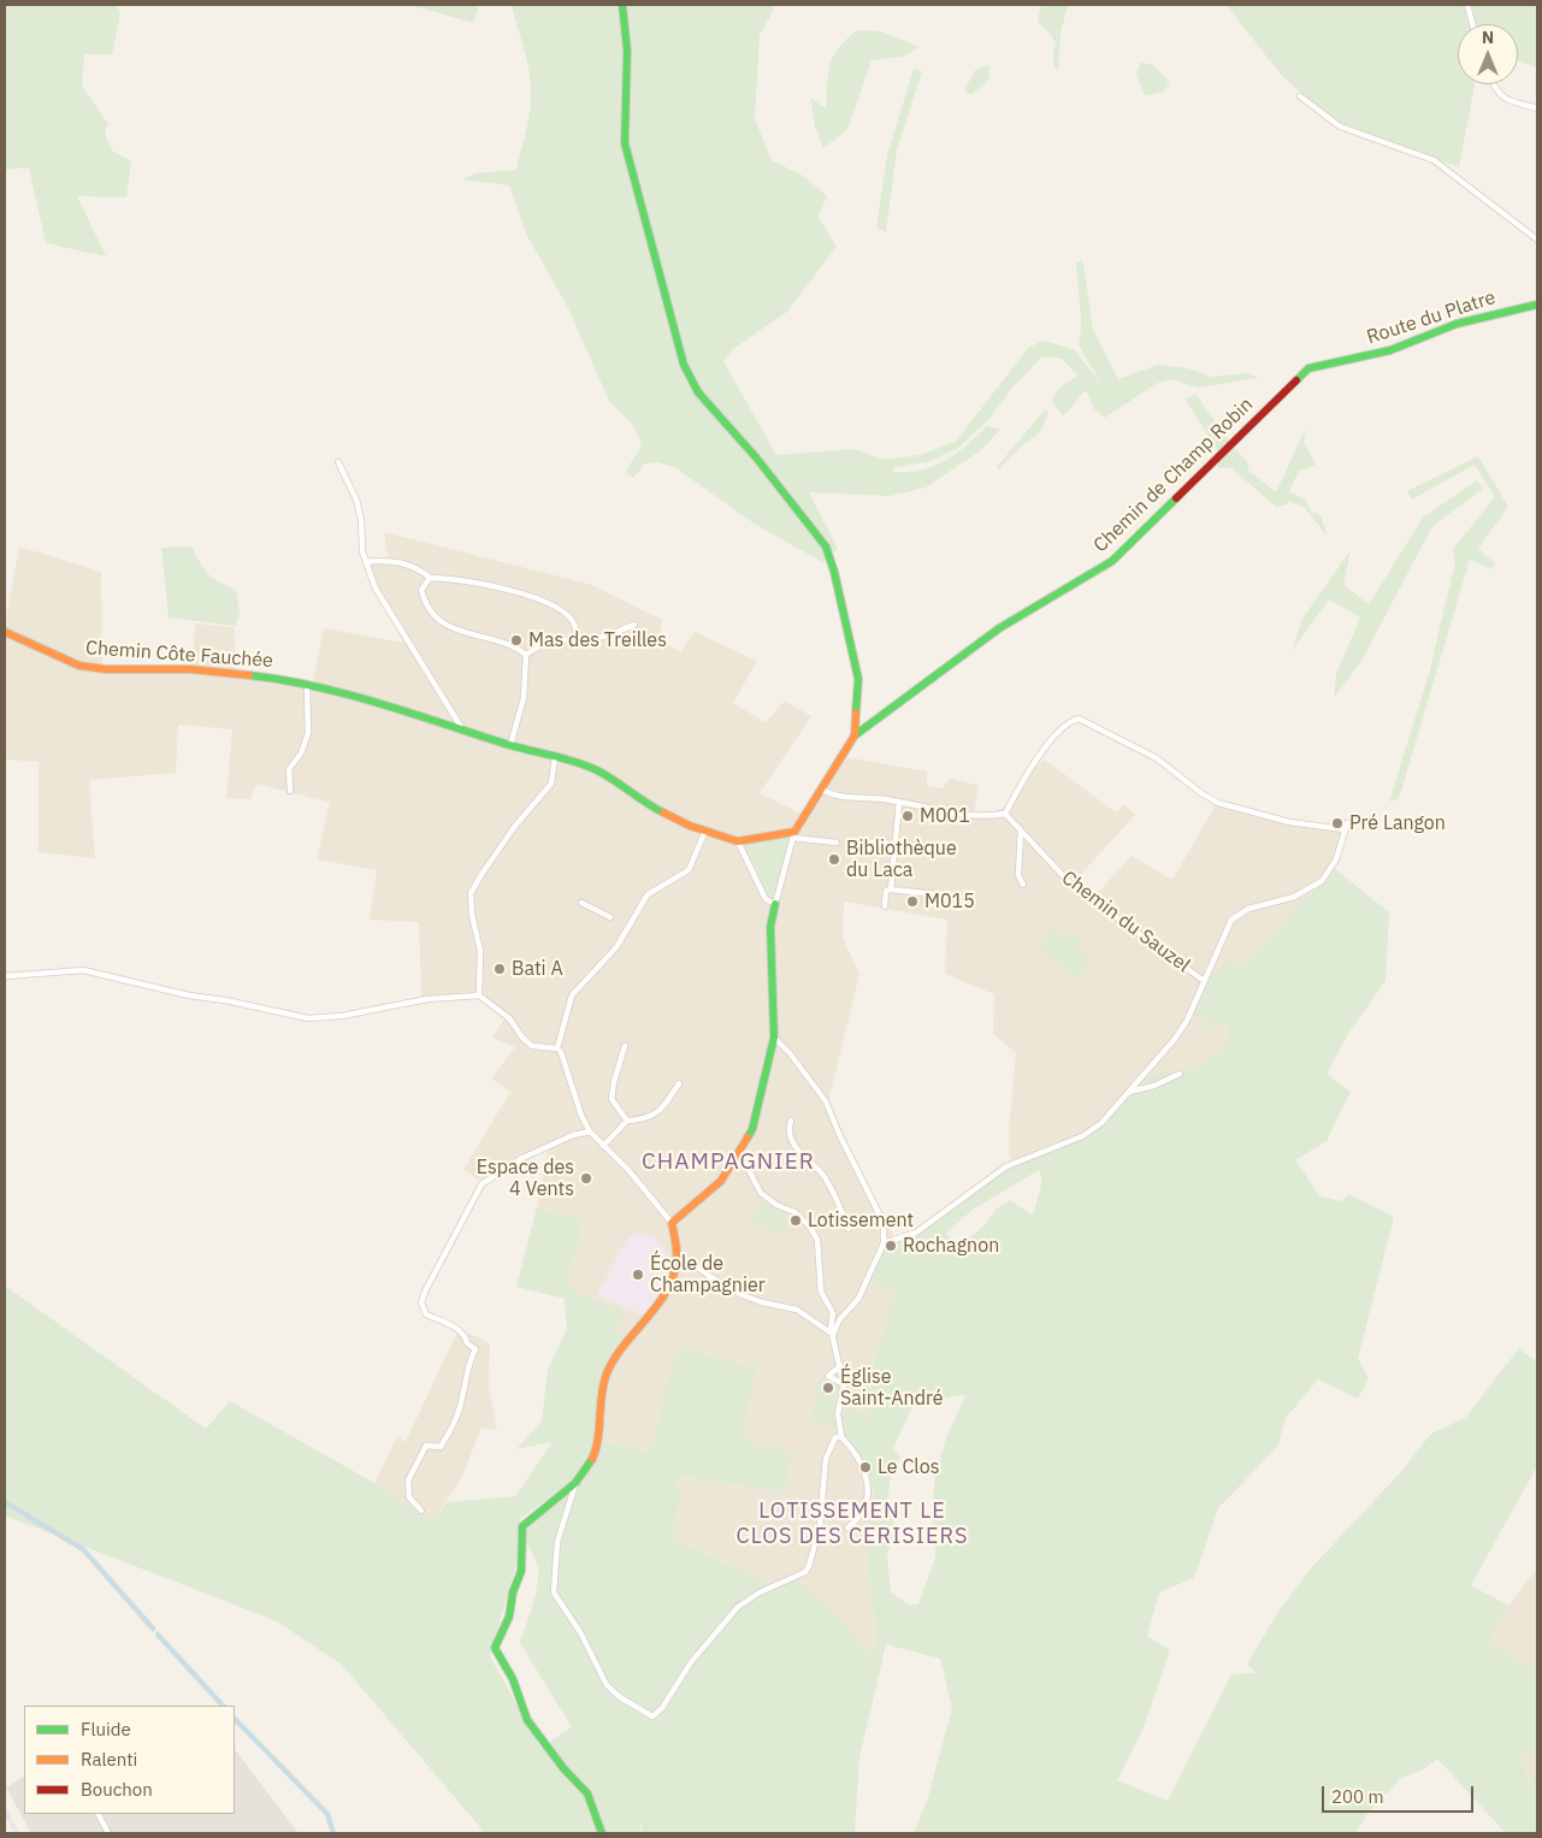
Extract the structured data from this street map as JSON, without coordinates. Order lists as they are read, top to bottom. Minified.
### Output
{"streets":{"street":["Route du Platre","Chemin de Champ Robin","Chemin Côte Fauchée","Chemin du Sauzel"]},"crossings":[["Route du Platre","Chemin de Champ Robin"]],"districts":["CHAMPAGNIER","LOTISSEMENT LE CLOS DES CERISIERS"],"places":["Mas des Treilles","M001","Pré Langon","Bibliothèque du Laca","M015","Bati A","Espace des 4 Vents","Lotissement","Rochagnon","École de Champagnier","Église Saint-André","Le Clos"],"legend":["Fluide","Ralenti","Bouchon"],"scale_bar":"200 m","north":"top"}
